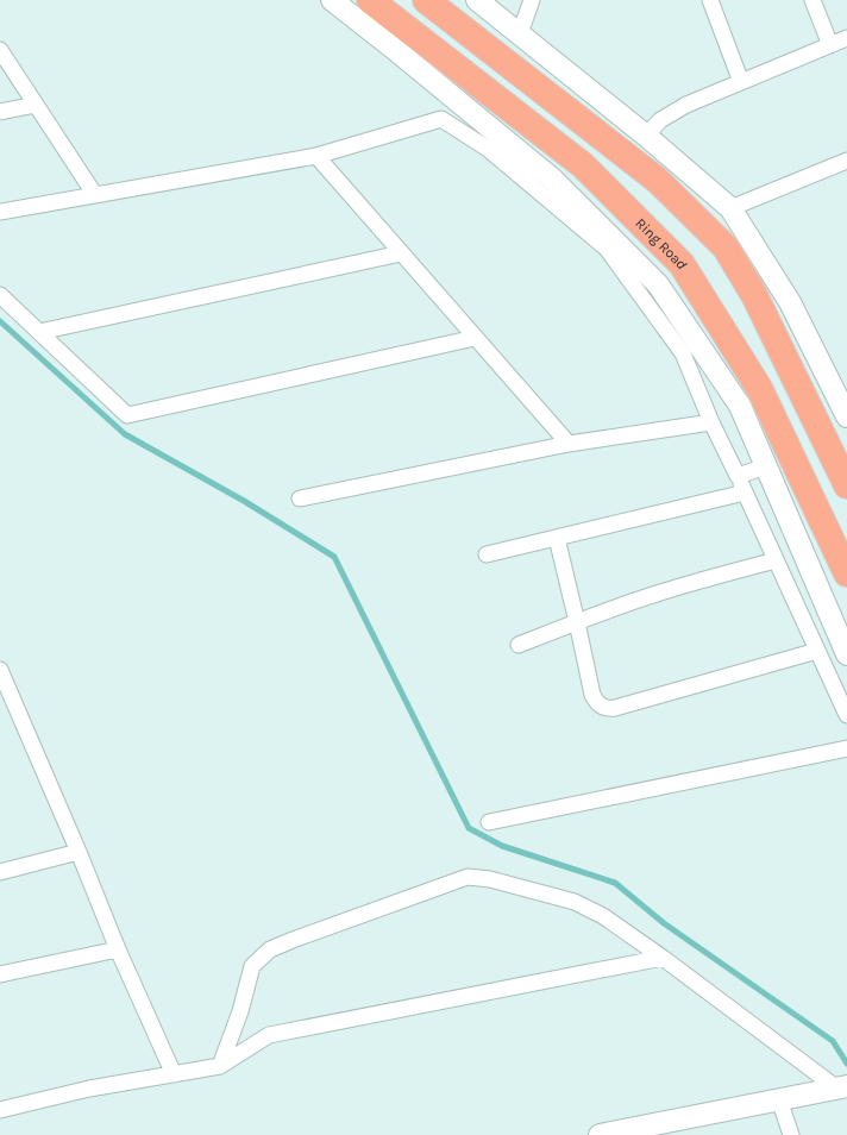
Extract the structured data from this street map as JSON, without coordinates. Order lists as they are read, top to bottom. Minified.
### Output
{"streets":{"highway":["Ring Road"]}}
